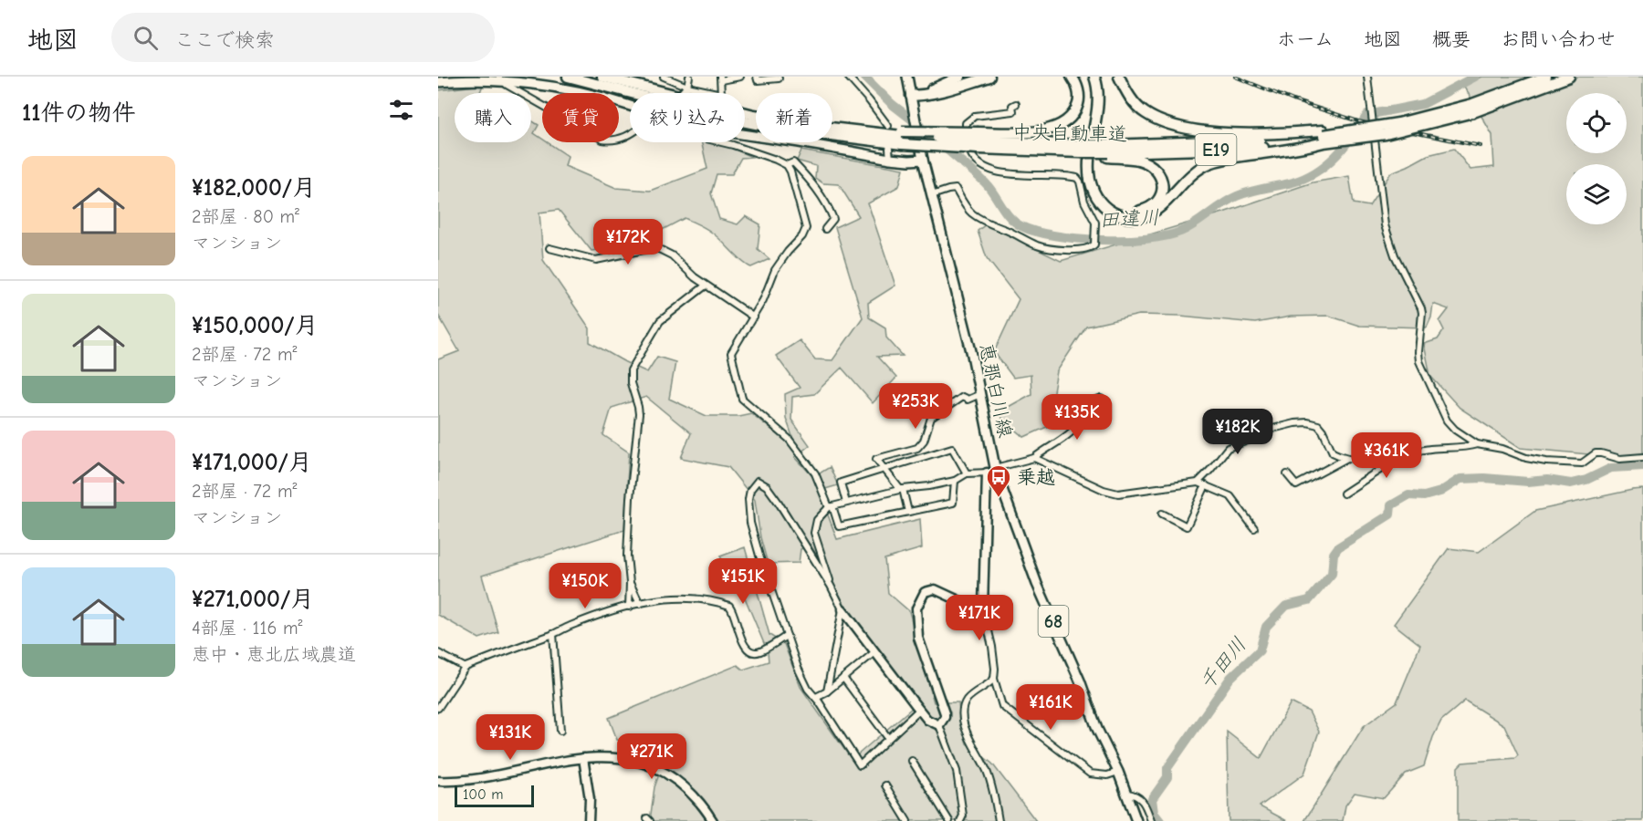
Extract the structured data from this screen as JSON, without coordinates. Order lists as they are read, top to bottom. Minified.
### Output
{"streets":{"highway":["中央自動車道","E19"],"main road":["恵那白川線","68"]},"water":["田違川","千田川"],"places":{"bus stop":["乗越"]},"scale_bar":"100 m","page":{"header":"地図","search":"ここで検索","nav":["ホーム","地図","概要","お問い合わせ"],"heading":"11件の物件","chip":["購入","賃貸","絞り込み","新着"],"list":[{"name":"¥182,000/月","note":"2部屋 · 80 m² · マンション"},{"name":"¥150,000/月","note":"2部屋 · 72 m² · マンション"},{"name":"¥171,000/月","note":"2部屋 · 72 m² · マンション"},{"name":"¥271,000/月","note":"4部屋 · 116 m² · 恵中・恵北広域農道"}],"price":["¥172K","¥253K","¥135K","¥182K","¥361K","¥151K","¥150K","¥171K","¥161K","¥131K","¥271K"],"scale":"100 m"}}
